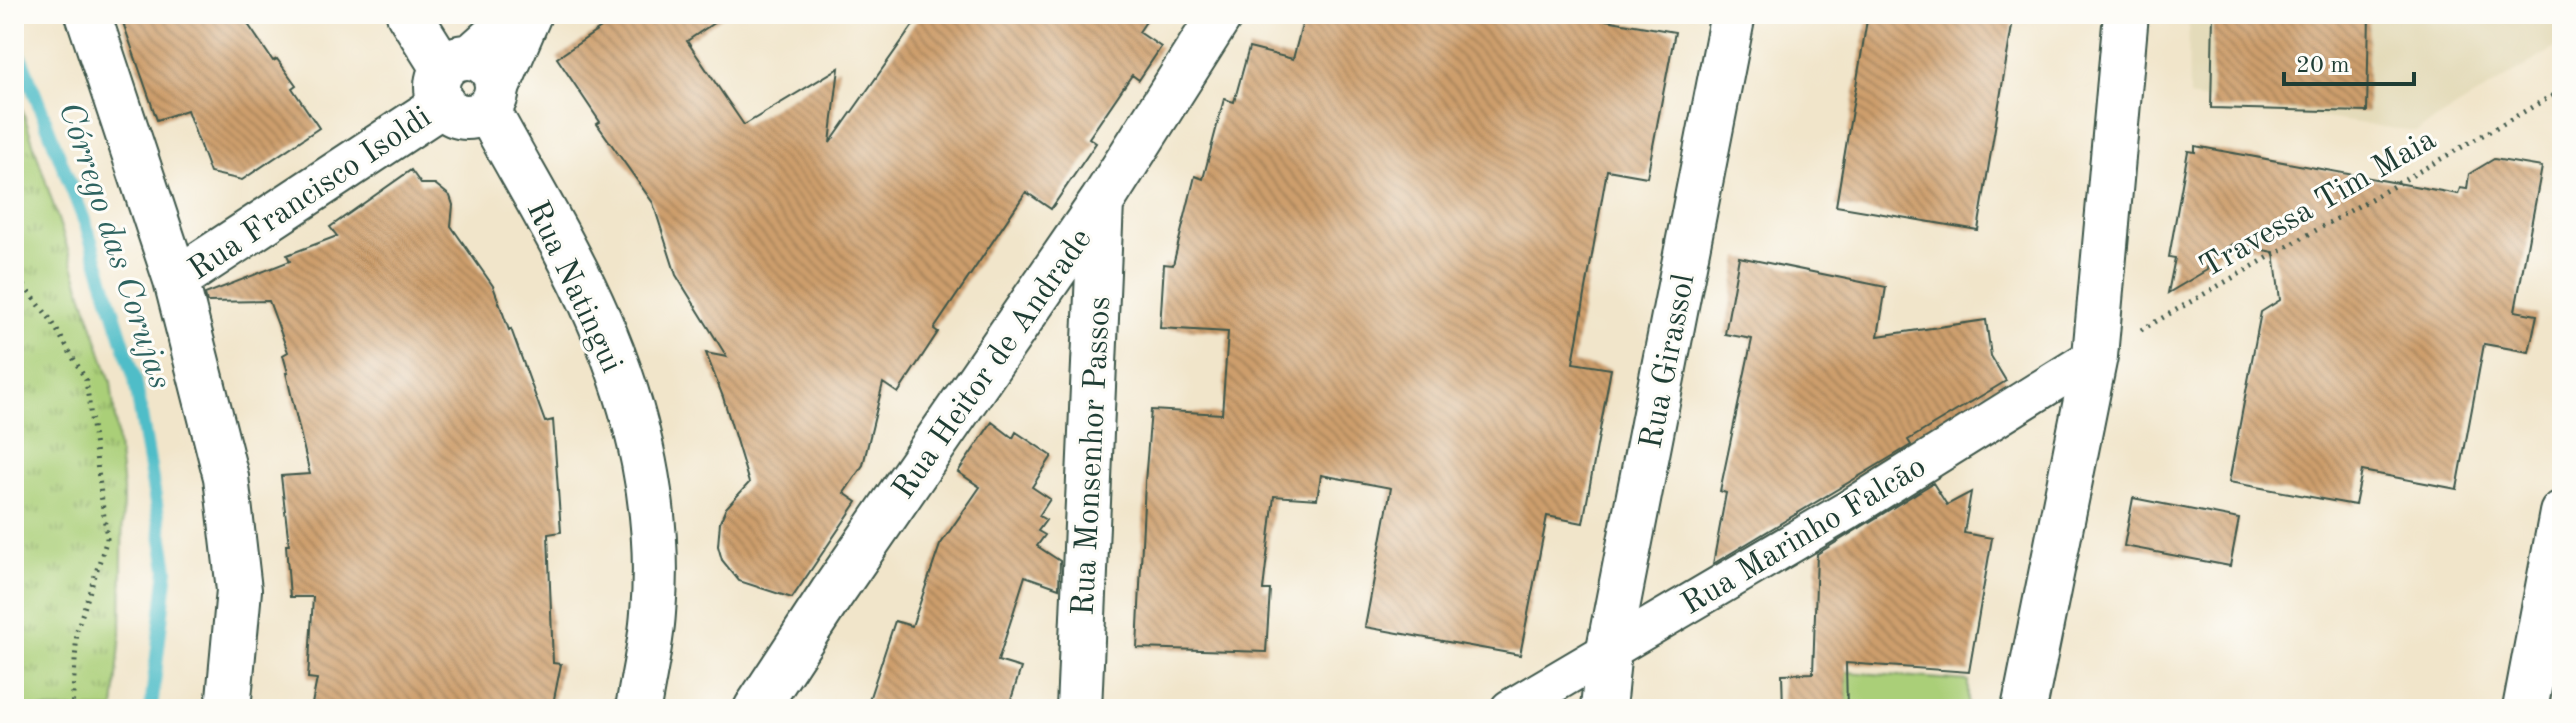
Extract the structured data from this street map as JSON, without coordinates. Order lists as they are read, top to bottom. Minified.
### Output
{"streets":{"street":["Rua Francisco Isoldi","Rua Natingui","Rua Girassol","Rua Heitor de Andrade","Rua Monsenhor Passos","Rua Marinho Falcão"],"path":["Travessa Tim Maia"]},"crossings":[["Rua Francisco Isoldi","Rua Natingui"],["Travessa Tim Maia","Rua Marinho Falcão"],["Rua Girassol","Rua Marinho Falcão"],["Rua Heitor de Andrade","Rua Monsenhor Passos"]],"water":["Córrego das Corujas"],"scale_bar":"20 m"}
